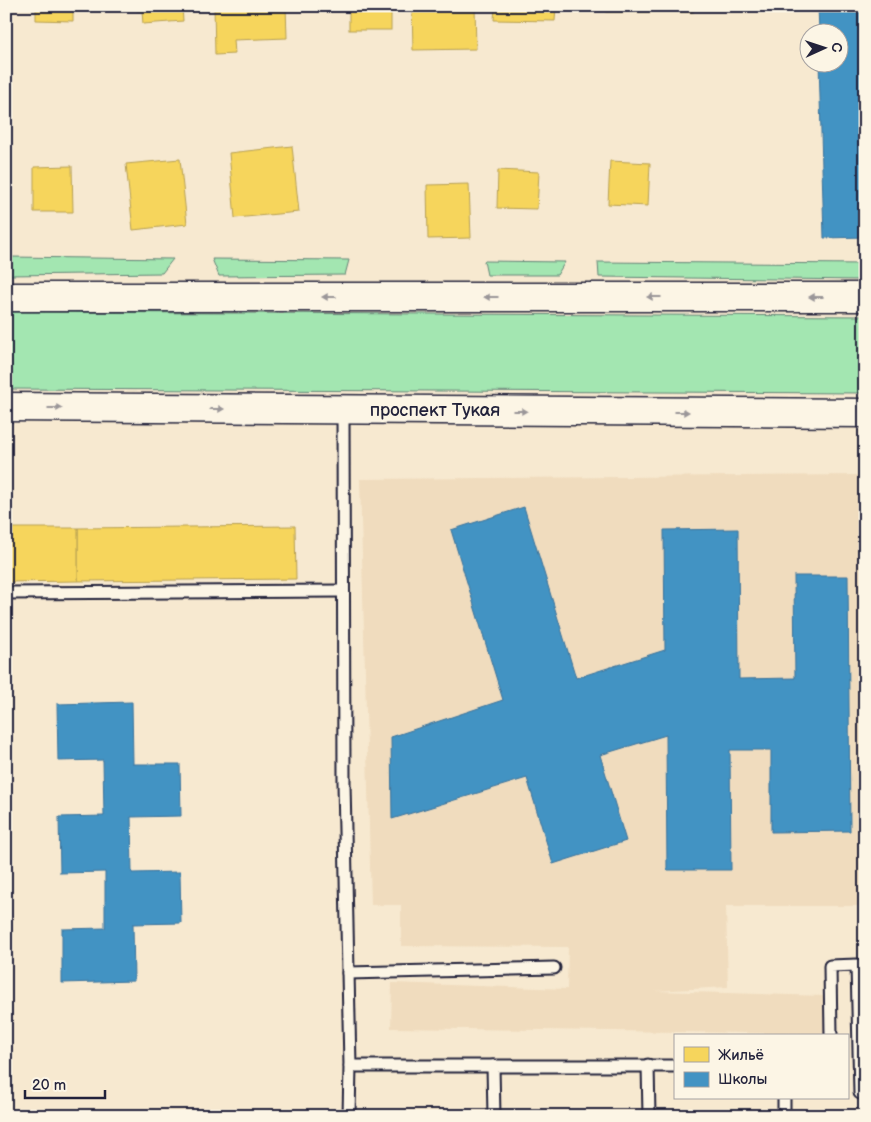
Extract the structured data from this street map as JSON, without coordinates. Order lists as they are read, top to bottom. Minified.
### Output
{"streets":{"main road":["проспект Тукая"]},"legend":["Жильё","Школы"],"scale_bar":"20 m","north":"right"}
